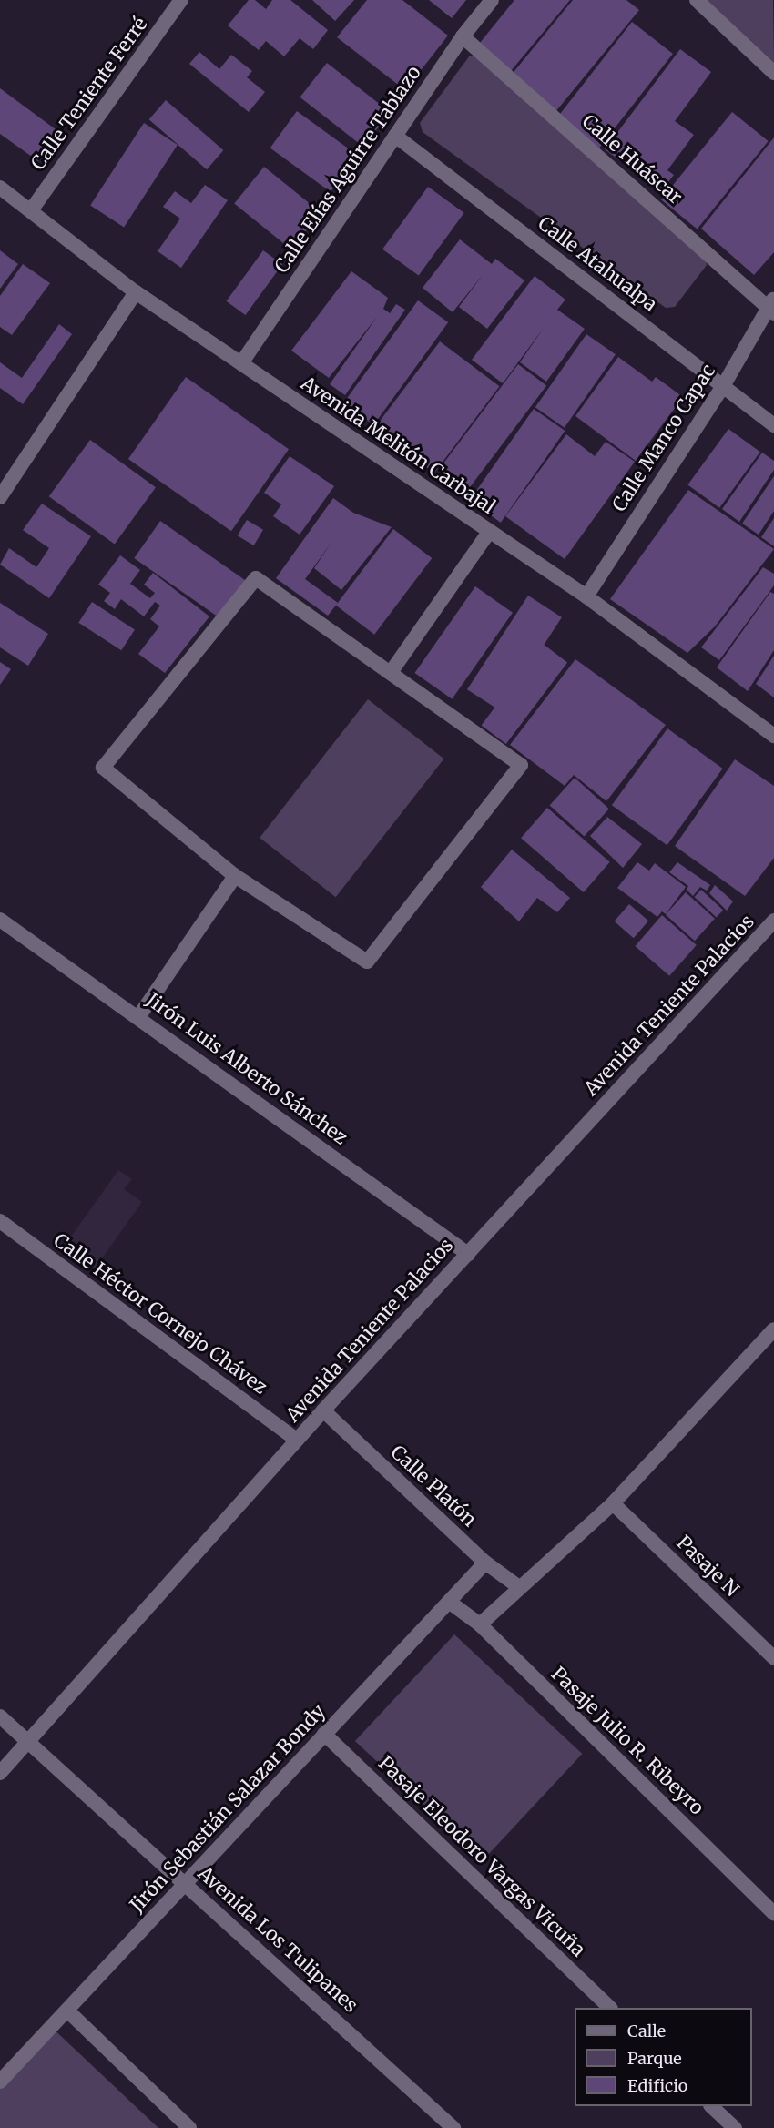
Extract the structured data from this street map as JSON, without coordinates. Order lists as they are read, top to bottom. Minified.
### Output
{"streets":{"street":["Calle Teniente Ferré","Calle Huáscar","Calle Elías Aguirre Tablazo","Calle Atahualpa","Calle Manco Capac","Avenida Melitón Carbajal","Avenida Teniente Palacios","Jirón Luis Alberto Sánchez","Calle Héctor Cornejo Chávez","Calle Platón","Pasaje N","Pasaje Julio R. Ribeyro","Jirón Sebastián Salazar Bondy","Pasaje Eleodoro Vargas Vicuña","Avenida Los Tulipanes"]},"crossings":[["Calle Teniente Ferré","Avenida Melitón Carbajal"],["Calle Huáscar","Calle Elías Aguirre Tablazo"],["Calle Huáscar","Calle Manco Capac"],["Calle Elías Aguirre Tablazo","Calle Atahualpa"],["Calle Elías Aguirre Tablazo","Avenida Melitón Carbajal"],["Calle Atahualpa","Calle Manco Capac"],["Calle Manco Capac","Avenida Melitón Carbajal"],["Avenida Teniente Palacios","Jirón Luis Alberto Sánchez"],["Avenida Teniente Palacios","Calle Héctor Cornejo Chávez"],["Avenida Teniente Palacios","Calle Platón"],["Avenida Teniente Palacios","Avenida Los Tulipanes"],["Calle Platón","Jirón Sebastián Salazar Bondy"],["Pasaje Julio R. Ribeyro","Jirón Sebastián Salazar Bondy"],["Jirón Sebastián Salazar Bondy","Pasaje Eleodoro Vargas Vicuña"],["Jirón Sebastián Salazar Bondy","Avenida Los Tulipanes"]],"legend":["Calle","Parque","Edificio"]}
